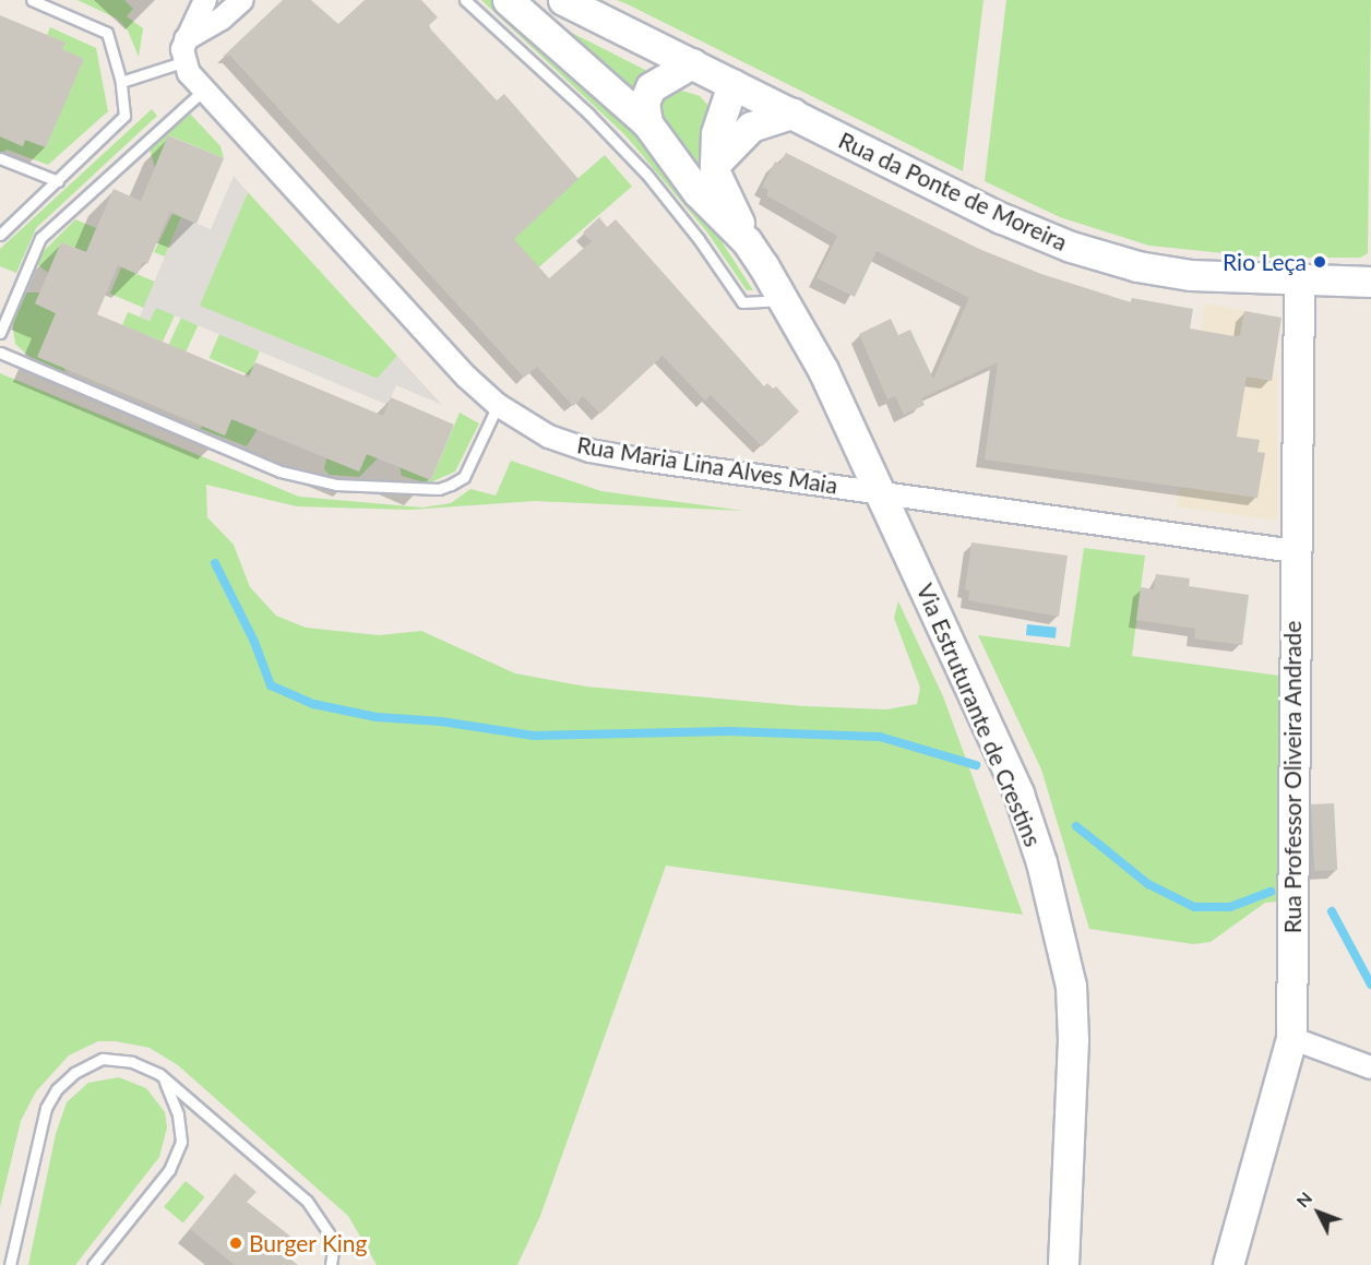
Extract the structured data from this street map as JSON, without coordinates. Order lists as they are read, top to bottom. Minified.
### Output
{"streets":{"main road":["Rua da Ponte de Moreira","Via Estruturante de Crestins","Rua Professor Oliveira Andrade"],"street":["Rua Maria Lina Alves Maia"]},"crossings":[["Rua da Ponte de Moreira","Via Estruturante de Crestins"],["Rua da Ponte de Moreira","Rua Professor Oliveira Andrade"],["Rua Maria Lina Alves Maia","Via Estruturante de Crestins"],["Rua Maria Lina Alves Maia","Rua Professor Oliveira Andrade"]],"places":["Rio Leça","Burger King"],"north":"top left"}
